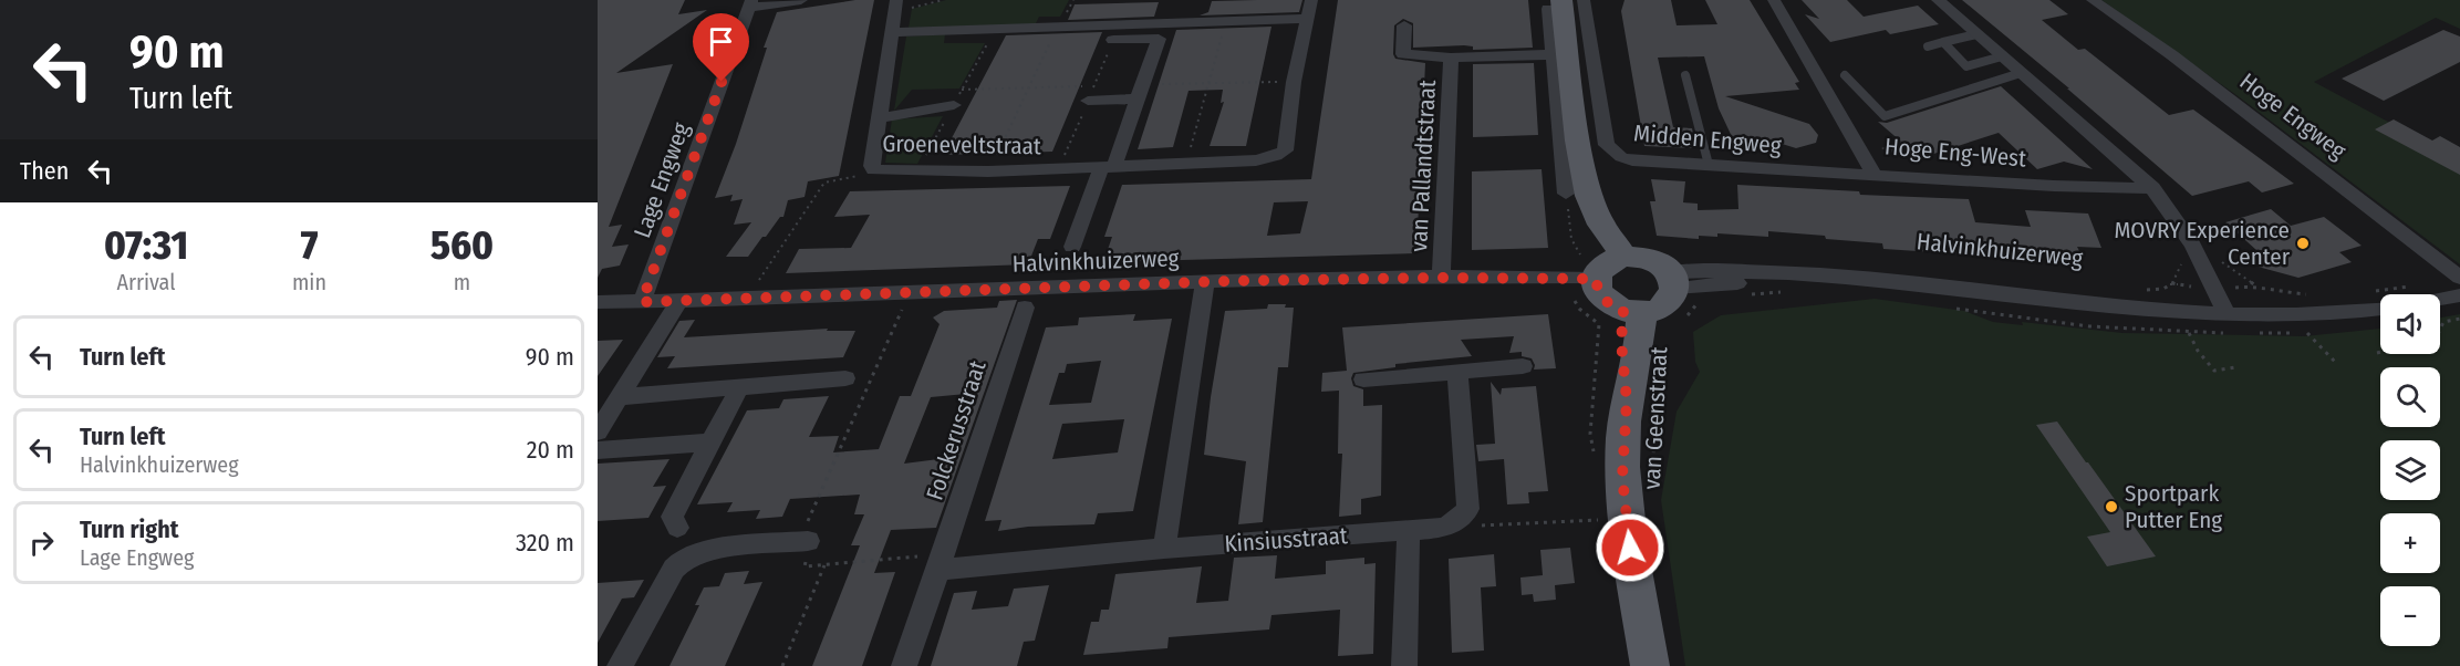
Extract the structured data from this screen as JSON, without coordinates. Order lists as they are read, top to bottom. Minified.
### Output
{"streets":{"main road":["van Geenstraat"],"street":["Hoge Engweg","Midden Engweg","Groeneveltstraat","Hoge Eng-West","van Pallandtstraat","Lage Engweg","Halvinkhuizerweg","Folckerusstraat","Kinsiusstraat"]},"crossings":[["Midden Engweg","Hoge Eng-West"],["van Pallandtstraat","Halvinkhuizerweg"],["Lage Engweg","Halvinkhuizerweg"],["Halvinkhuizerweg","van Geenstraat"],["Folckerusstraat","Kinsiusstraat"]],"places":["MOVRY Experience Center","Sportpark Putter Eng"],"page":{"turn":["90 m","Turn left"],"then":"Then","eta":["07:31","Arrival","7","min","560","m"],"map_buttons":["+","−"],"list":[{"name":"Turn left","value":"90 m"},{"name":"Turn left","note":"Halvinkhuizerweg","value":"20 m"},{"name":"Turn right","note":"Lage Engweg","value":"320 m"}]}}
